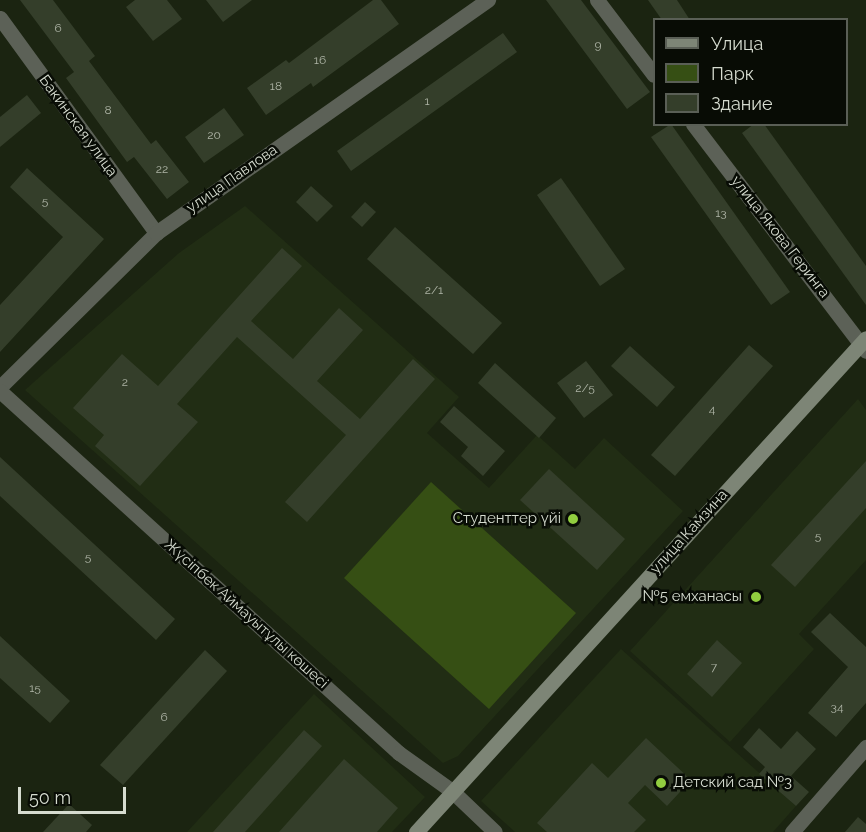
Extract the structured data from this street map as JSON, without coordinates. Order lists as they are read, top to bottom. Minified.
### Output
{"streets":{"main road":["улица Камзина"],"street":["Бакинская улица","улица Павлова","улица Якова Геринга","Жүсіпбек Аймауытұлы көшесі"]},"crossings":[["Бакинская улица","улица Павлова"],["улица Павлова","Жүсіпбек Аймауытұлы көшесі"],["улица Якова Геринга","улица Камзина"],["улица Камзина","Жүсіпбек Аймауытұлы көшесі"]],"places":["Студенттер үйі","№5 емханасы","Детский сад №3"],"house_numbers":["6","9","16","18","1","8","20","22","5","13","2/1","2","2/5","4","5","5","7","15","34","6"],"legend":["Улица","Парк","Здание"],"scale_bar":"50 m"}
